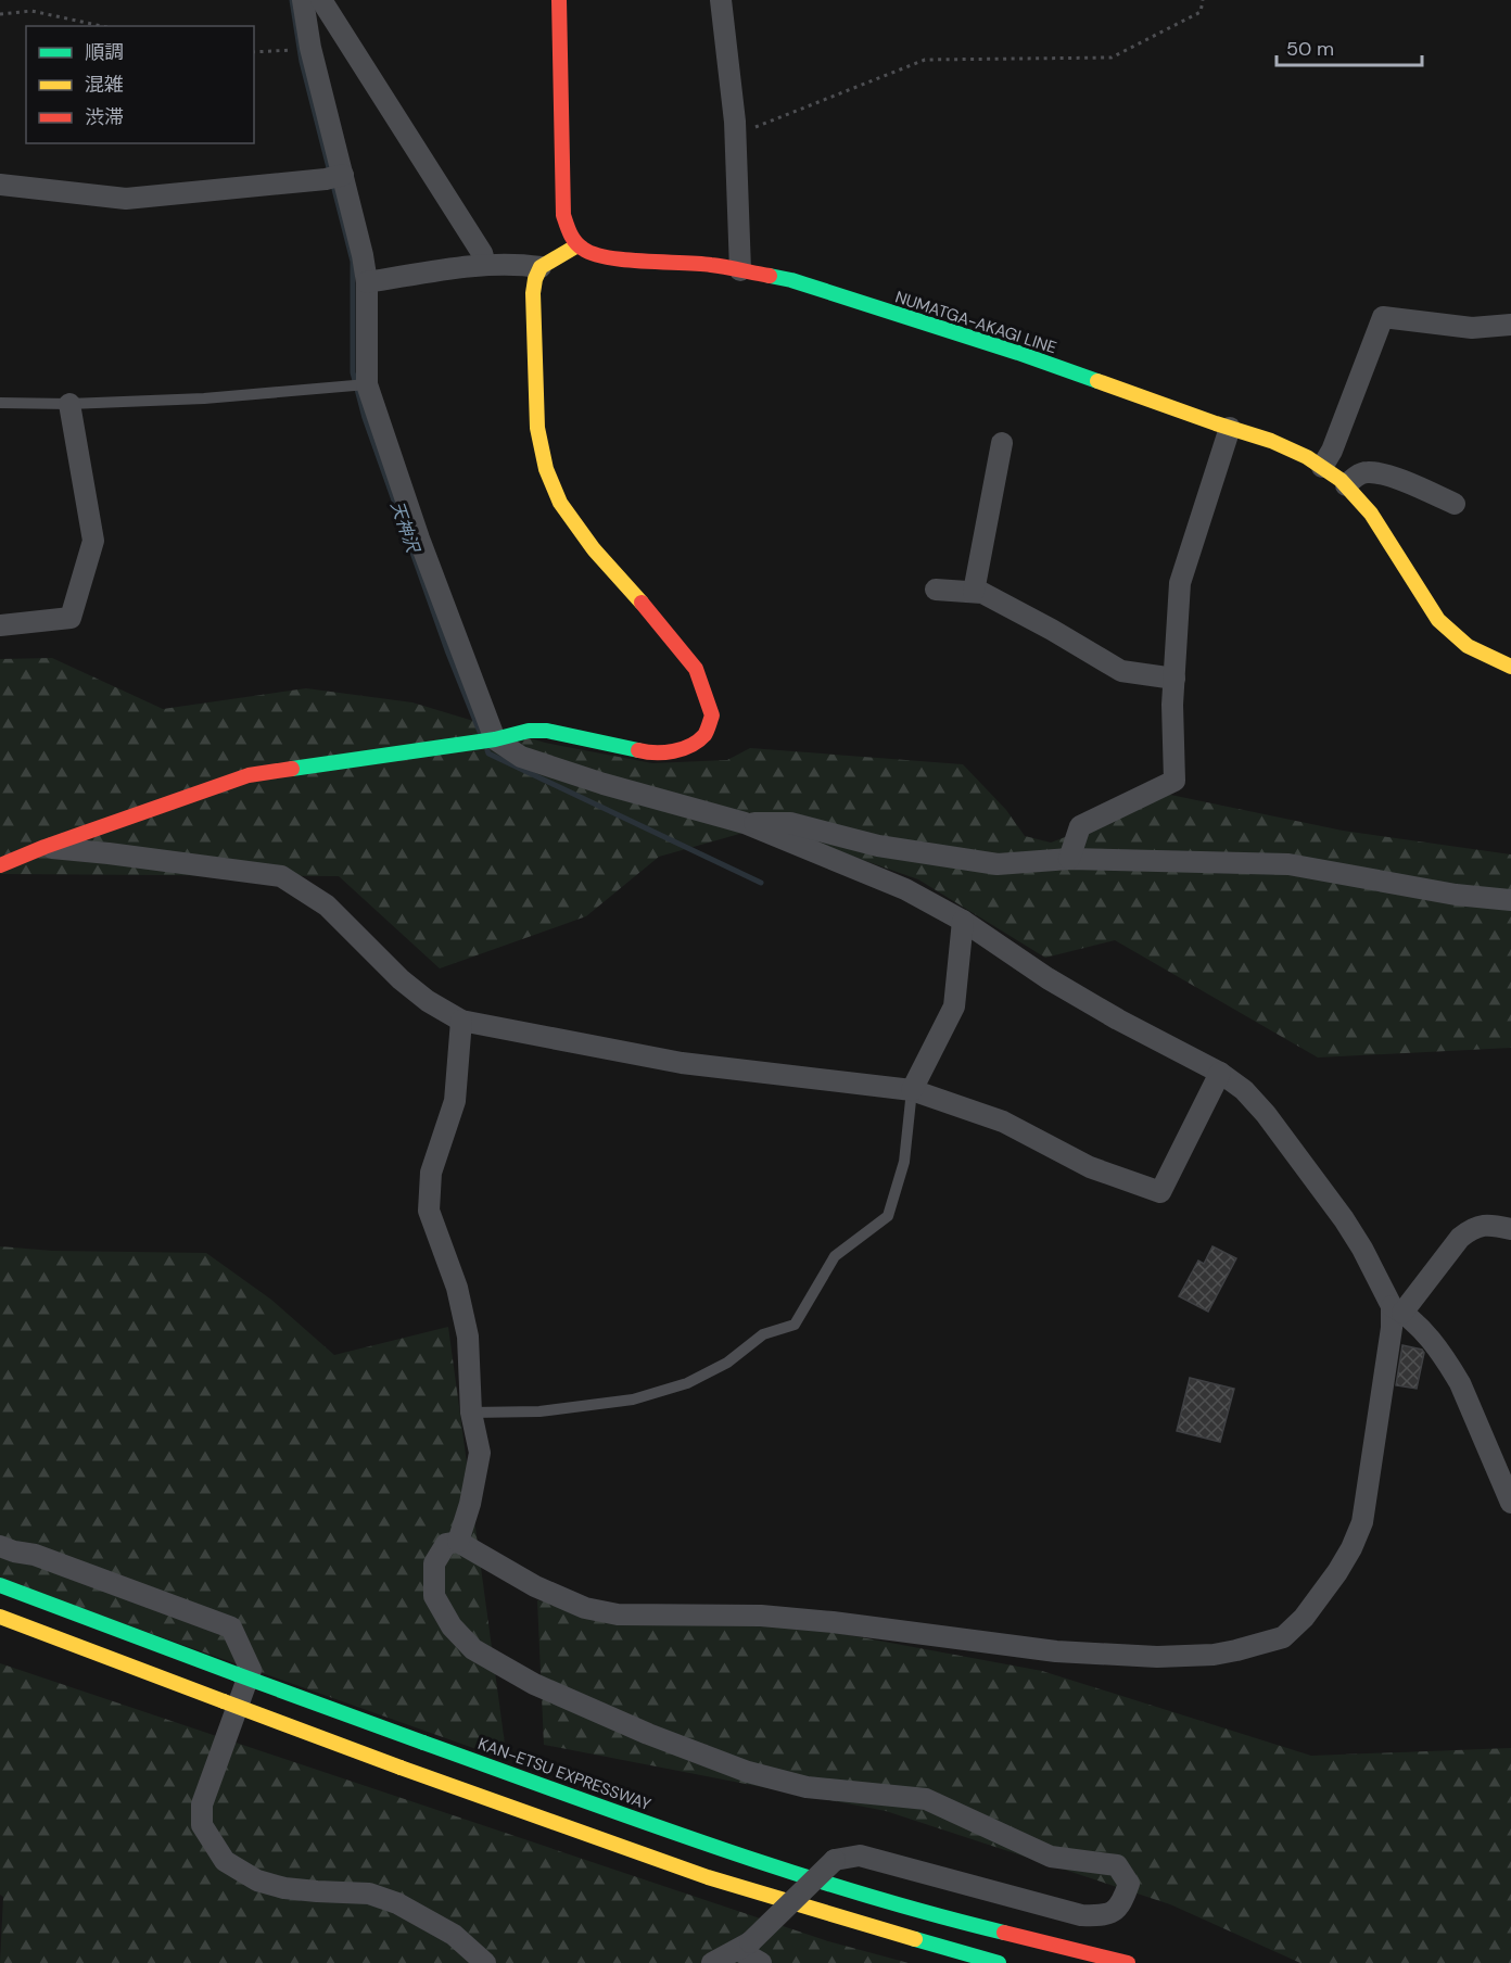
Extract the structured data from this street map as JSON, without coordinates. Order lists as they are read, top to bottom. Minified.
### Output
{"streets":{"main road":["NUMATGA-AKAGI LINE","KAN-ETSU EXPRESSWAY"]},"water":["天神沢"],"legend":["順調","混雑","渋滞"],"scale_bar":"50 m"}
